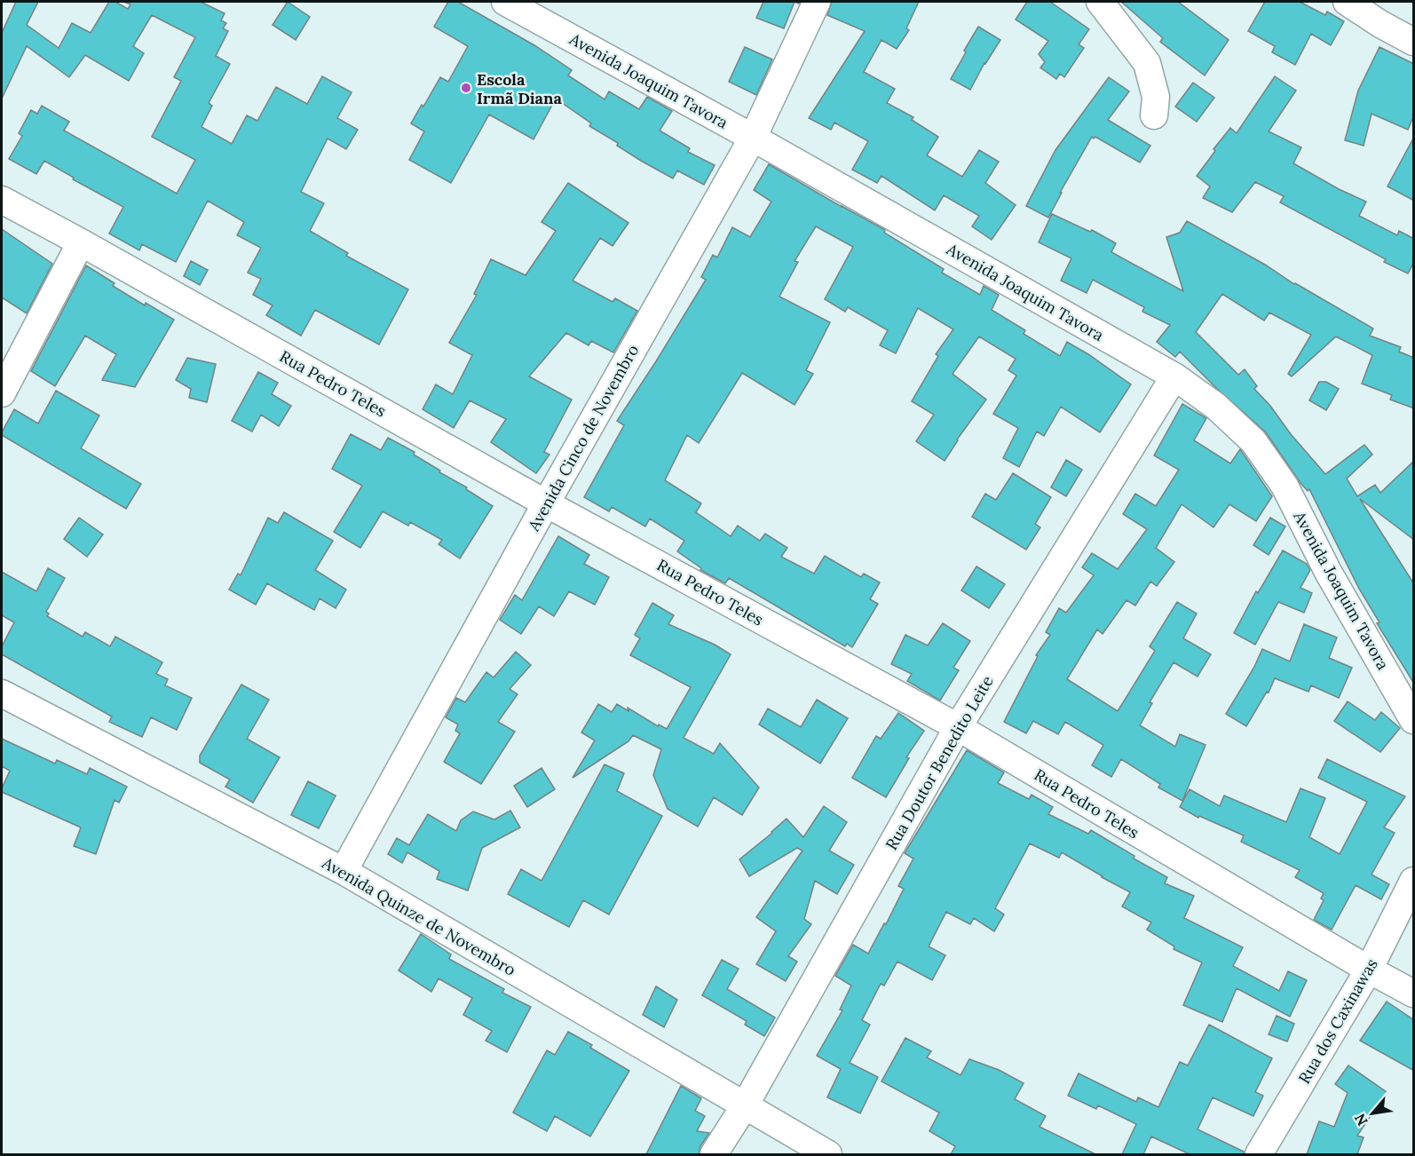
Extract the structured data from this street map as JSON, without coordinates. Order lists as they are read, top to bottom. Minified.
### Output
{"streets":{"street":["Avenida Joaquim Tavora","Rua Pedro Teles","Avenida Cinco de Novembro","Rua Doutor Benedito Leite","Avenida Quinze de Novembro","Rua dos Caxinawas"]},"crossings":[["Avenida Joaquim Tavora","Avenida Cinco de Novembro"],["Avenida Joaquim Tavora","Rua Doutor Benedito Leite"],["Rua Pedro Teles","Avenida Cinco de Novembro"],["Rua Pedro Teles","Rua Doutor Benedito Leite"],["Rua Pedro Teles","Rua dos Caxinawas"],["Avenida Cinco de Novembro","Avenida Quinze de Novembro"],["Rua Doutor Benedito Leite","Avenida Quinze de Novembro"]],"places":["Escola Irmã Diana"],"north":"bottom left"}
